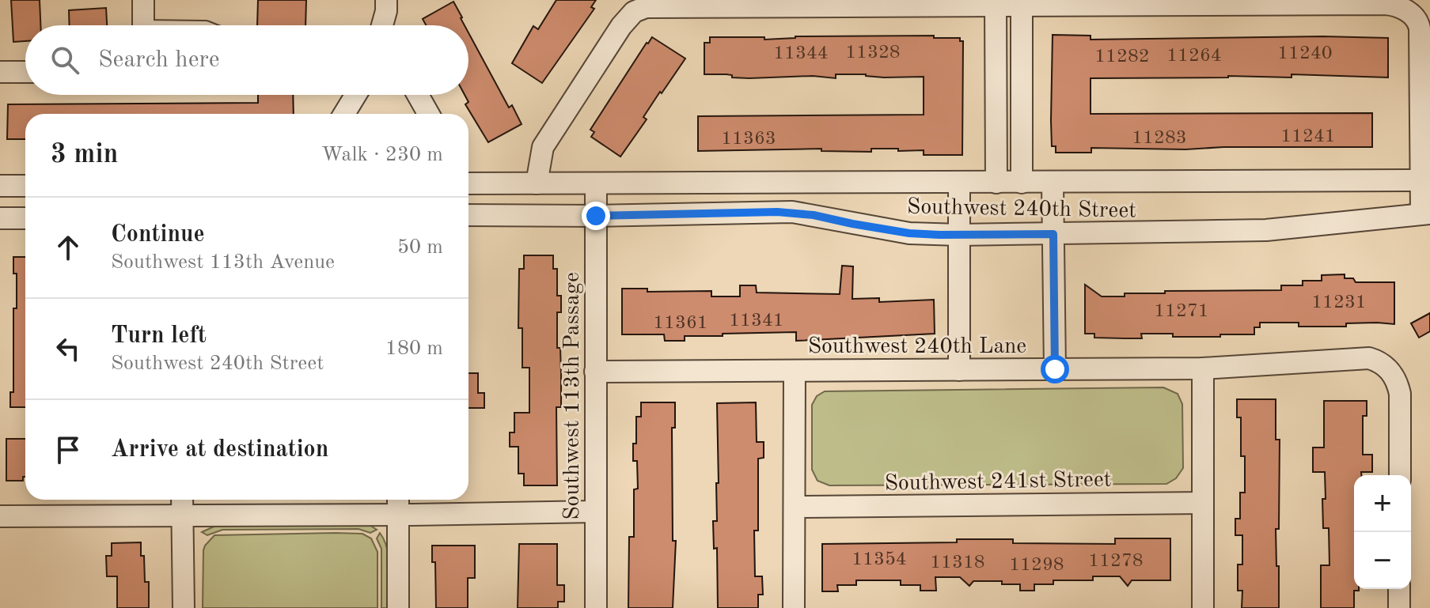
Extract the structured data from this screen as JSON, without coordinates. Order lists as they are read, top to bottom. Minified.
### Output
{"streets":{"street":["Southwest 240th Street","Southwest 240th Lane","Southwest 113th Passage","Southwest 241st Street"]},"crossings":[["Southwest 240th Street","Southwest 113th Passage"],["Southwest 240th Lane","Southwest 113th Passage"]],"house_numbers":["11328","11344","11240","11264","11282","11241","11283","11363","11231","11271","11341","11361","11354","11278","11318","11298"],"page":{"search":"Search here","heading":["3 min","Walk · 230 m"],"list":[["Continue","Southwest 113th Avenue","50 m"],["Turn left","Southwest 240th Street","180 m"],"Arrive at destination"],"map_buttons":["+","−"]}}
